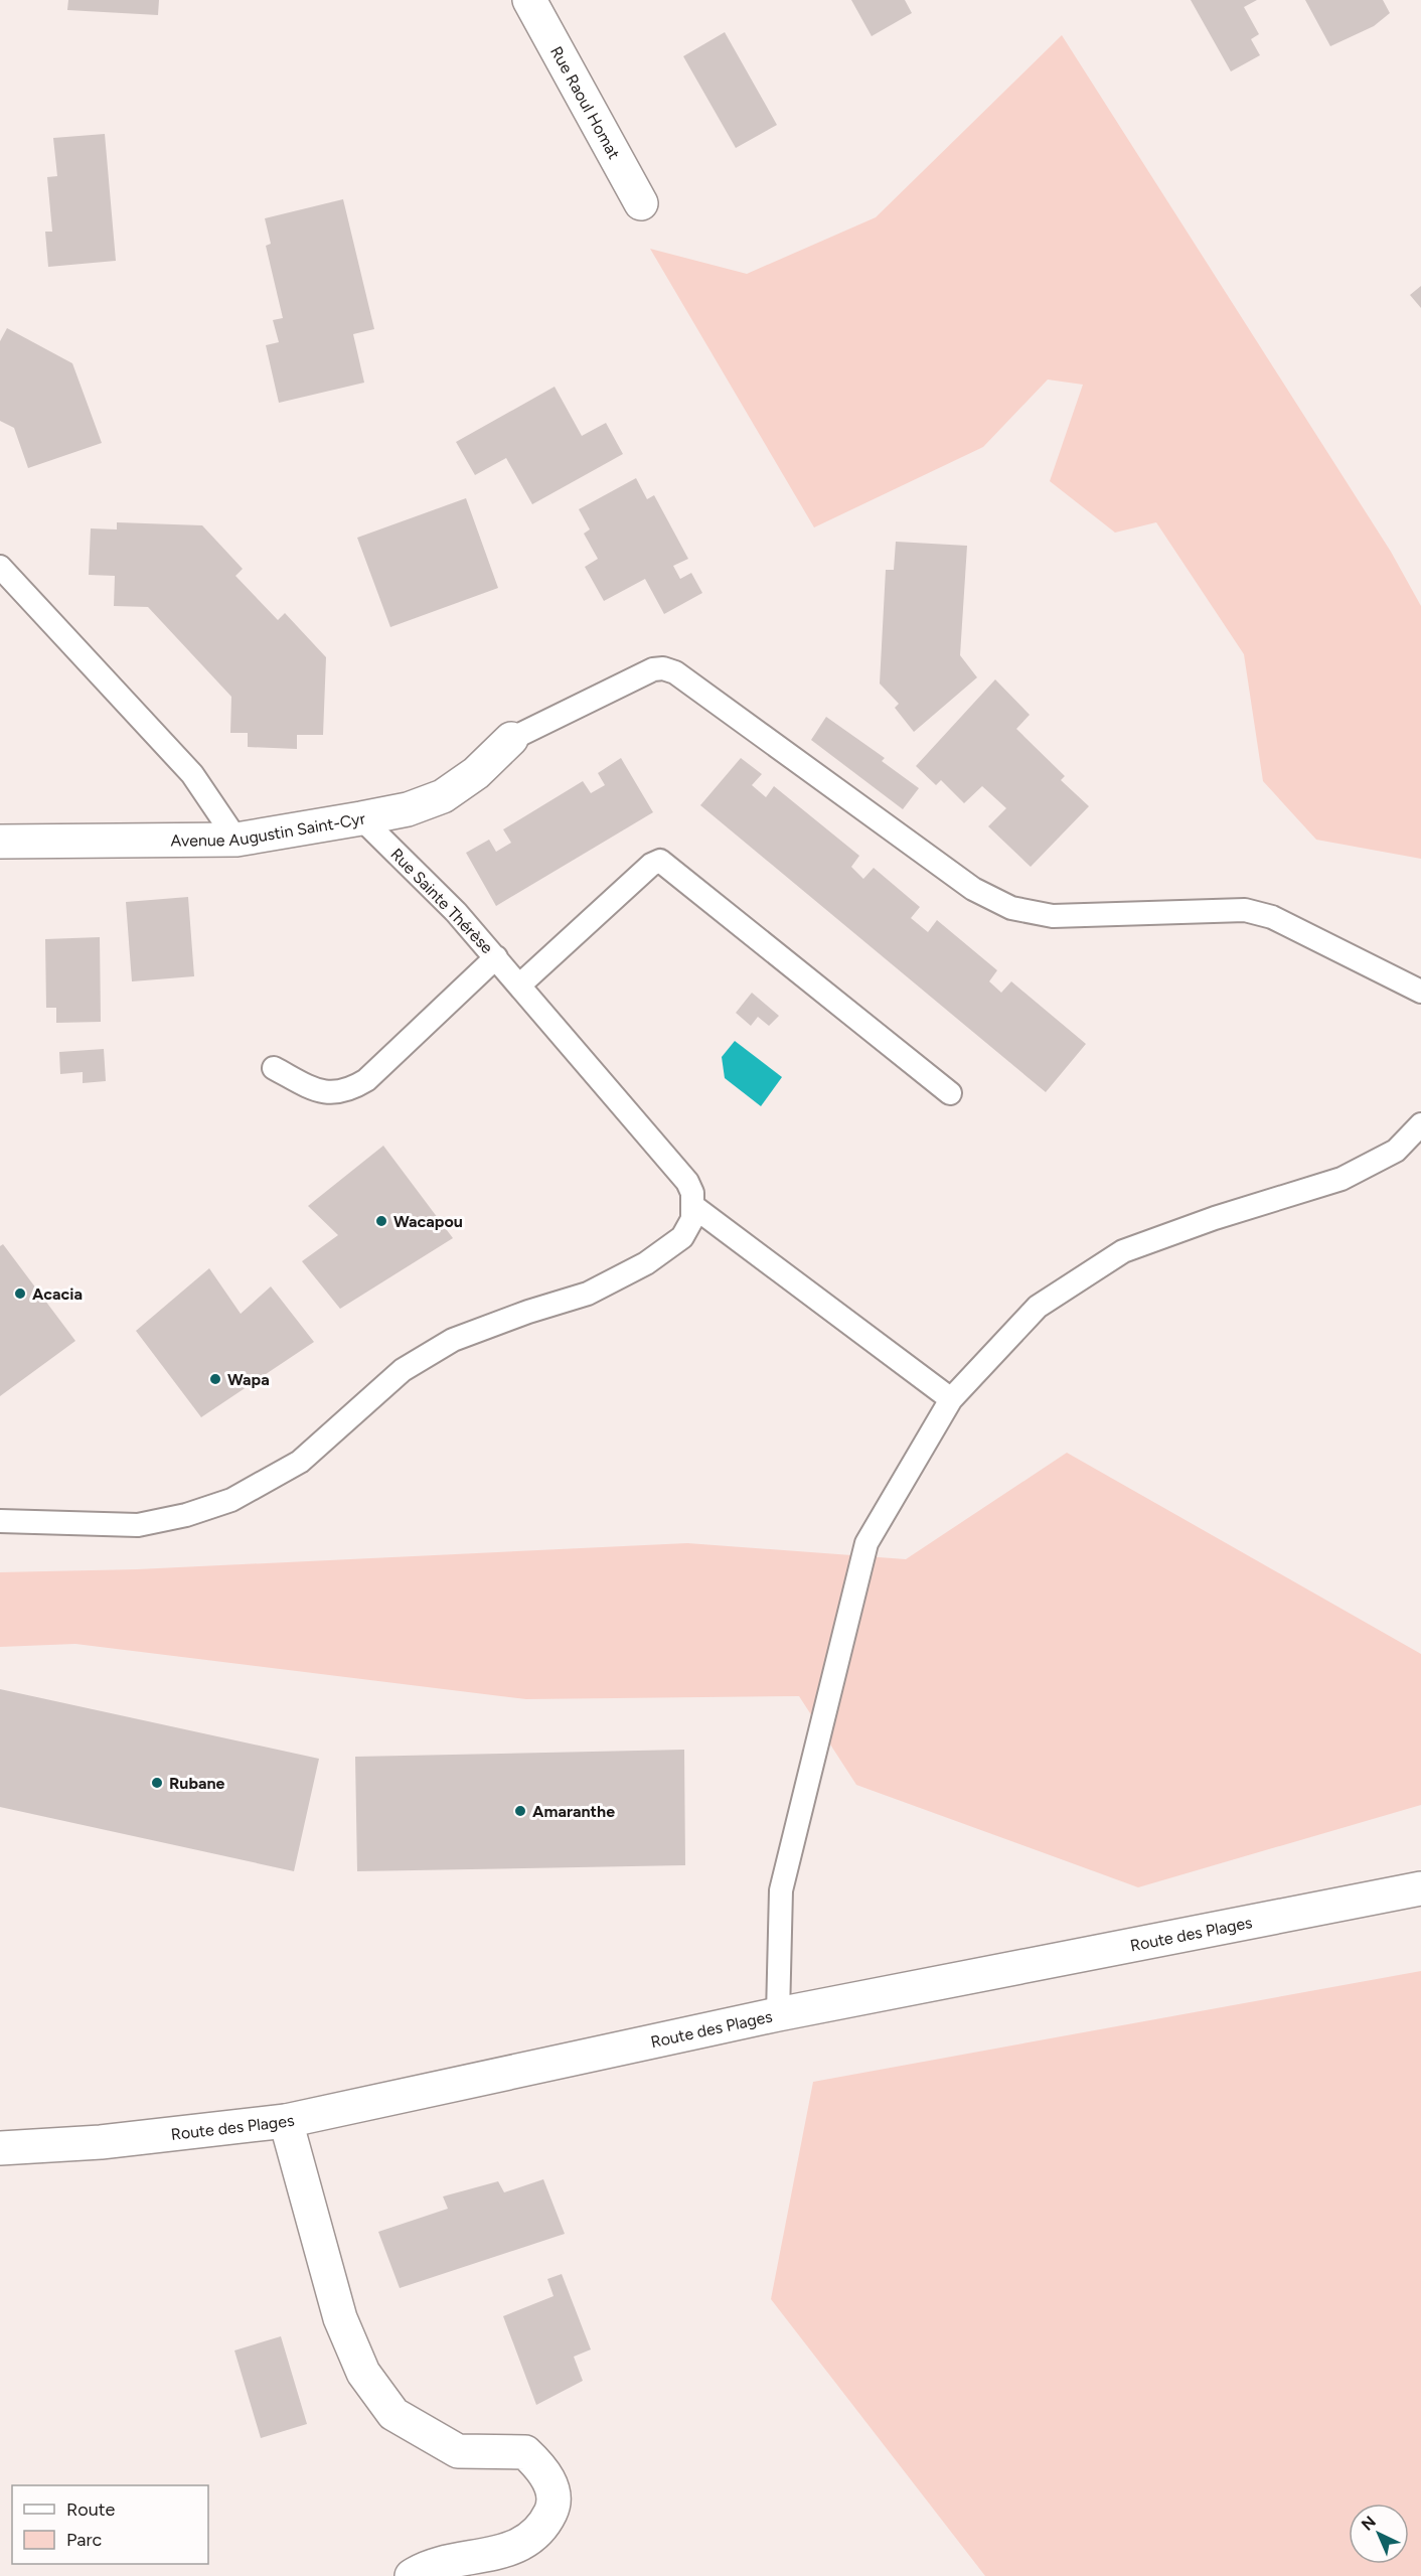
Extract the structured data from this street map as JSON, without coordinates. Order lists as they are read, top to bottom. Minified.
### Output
{"streets":{"street":["Rue Raoul Homat","Avenue Augustin Saint-Cyr","Route des Plages"],"lane":["Rue Sainte Thérèse"]},"crossings":[["Avenue Augustin Saint-Cyr","Rue Sainte Thérèse"]],"places":["Wacapou","Acacia","Wapa","Rubane","Amaranthe"],"legend":["Route","Parc"],"north":"top left"}
